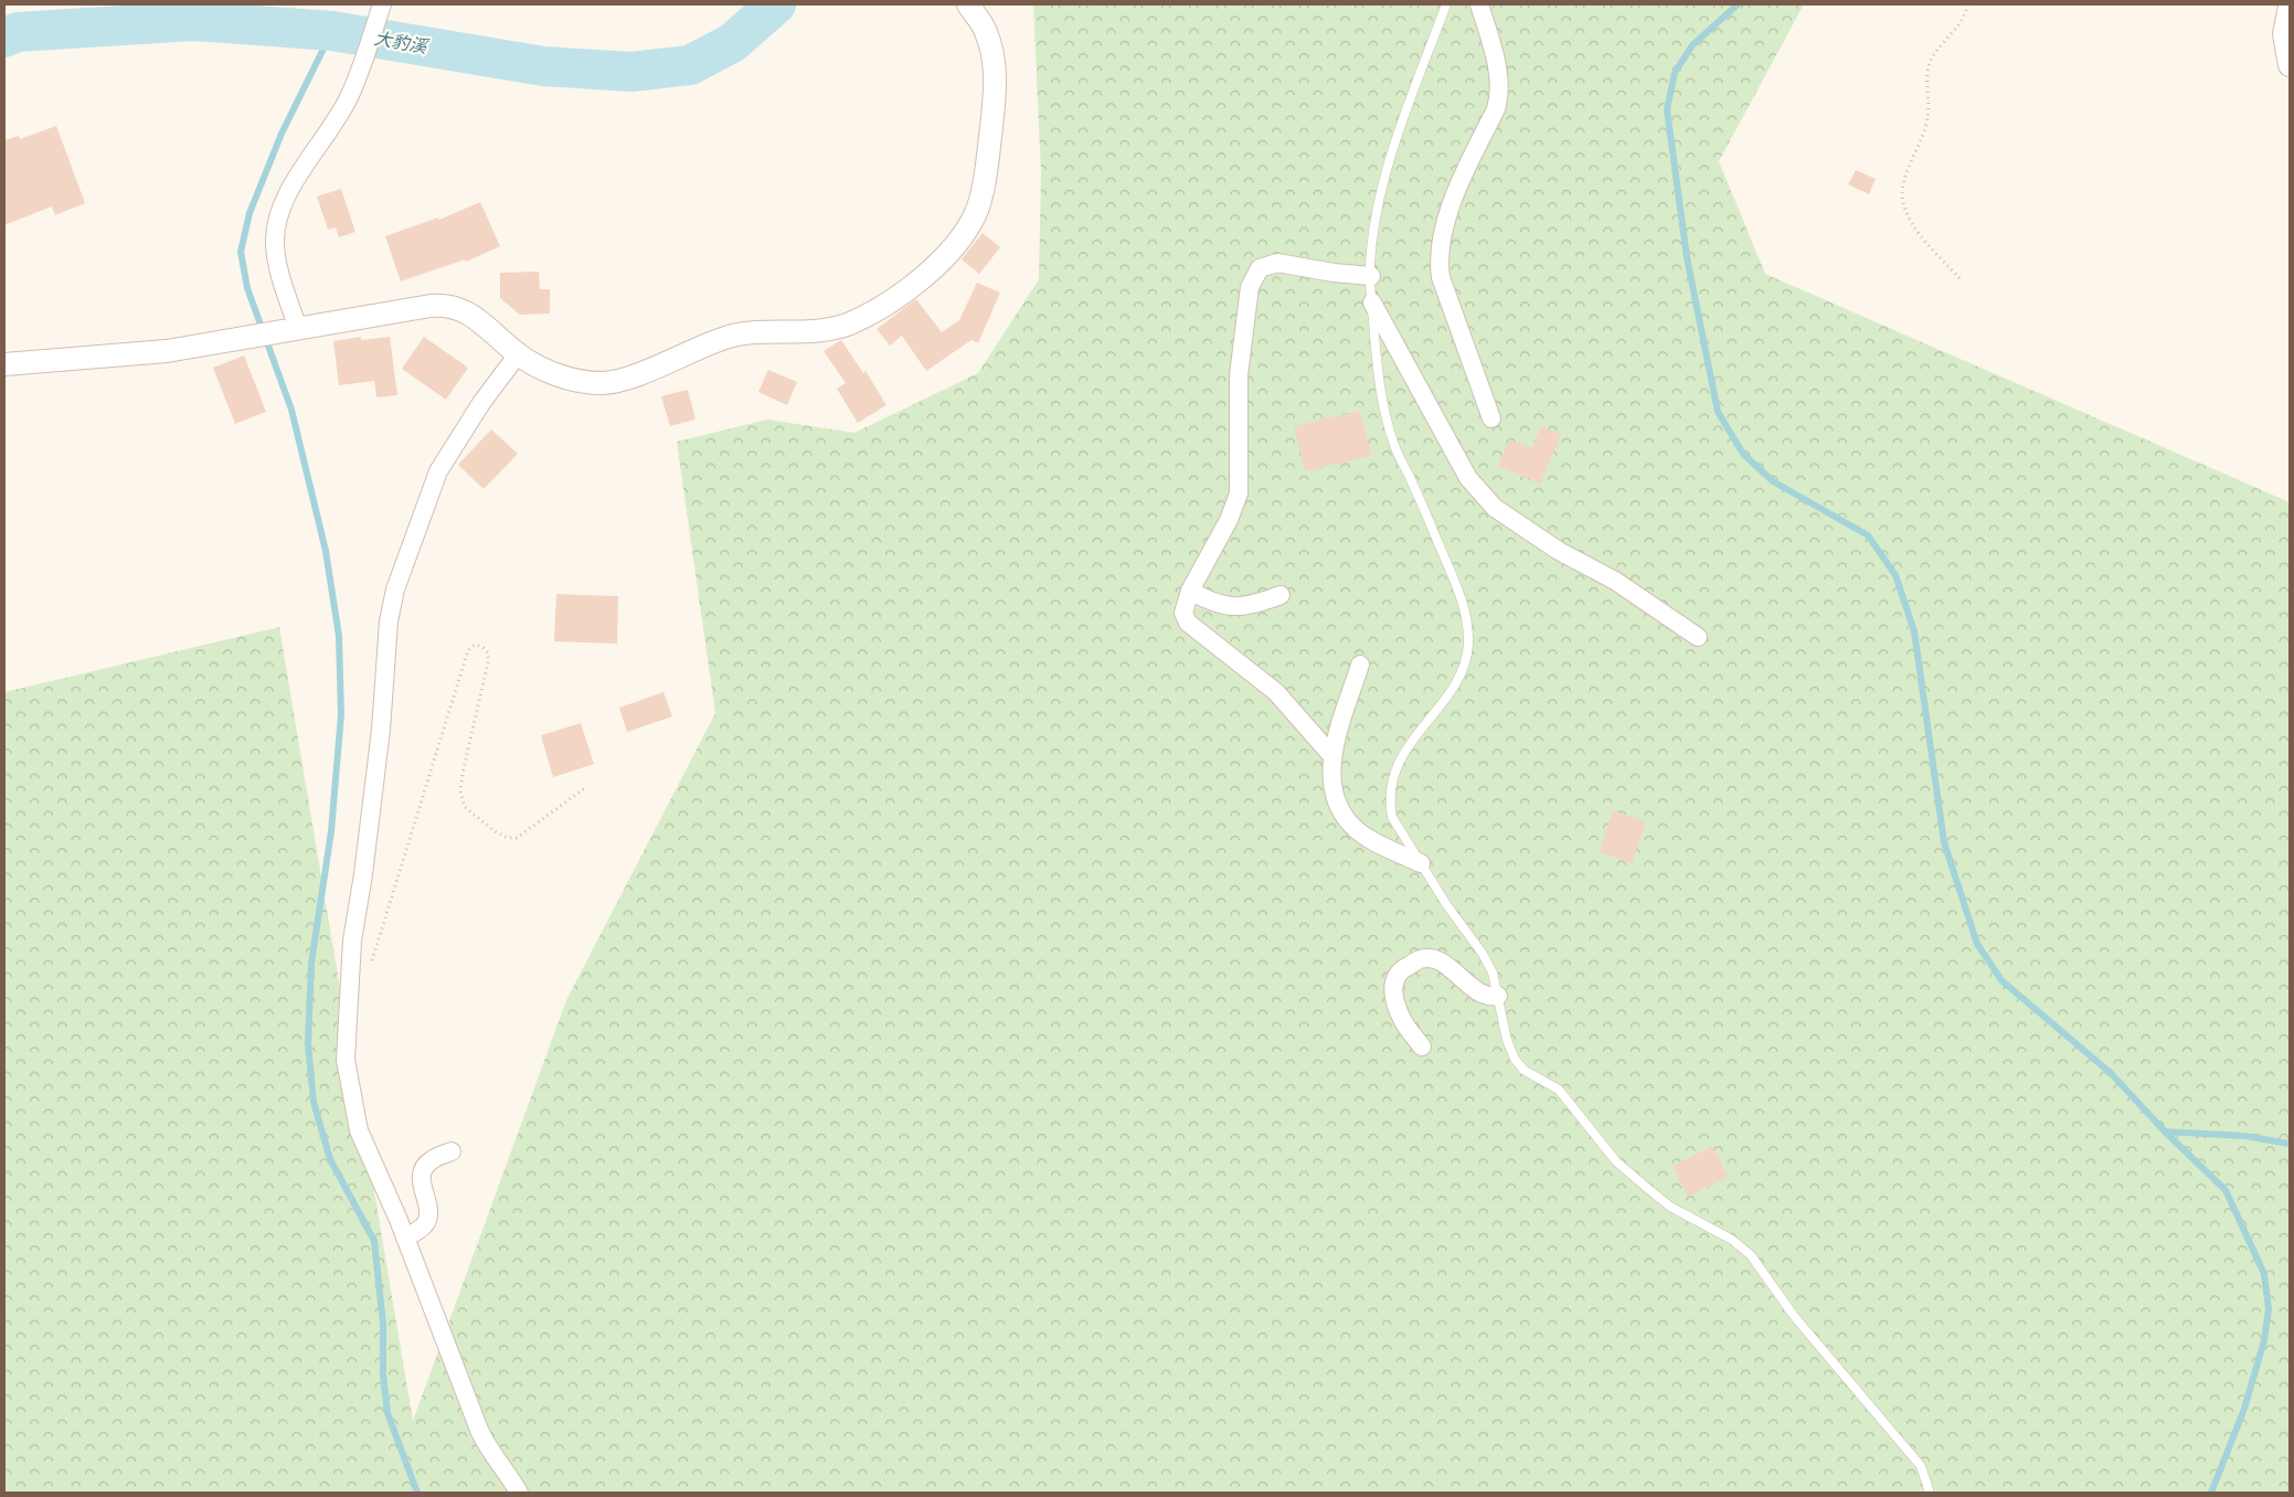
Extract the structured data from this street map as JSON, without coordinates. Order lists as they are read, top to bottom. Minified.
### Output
{"water":["大豹溪"]}
